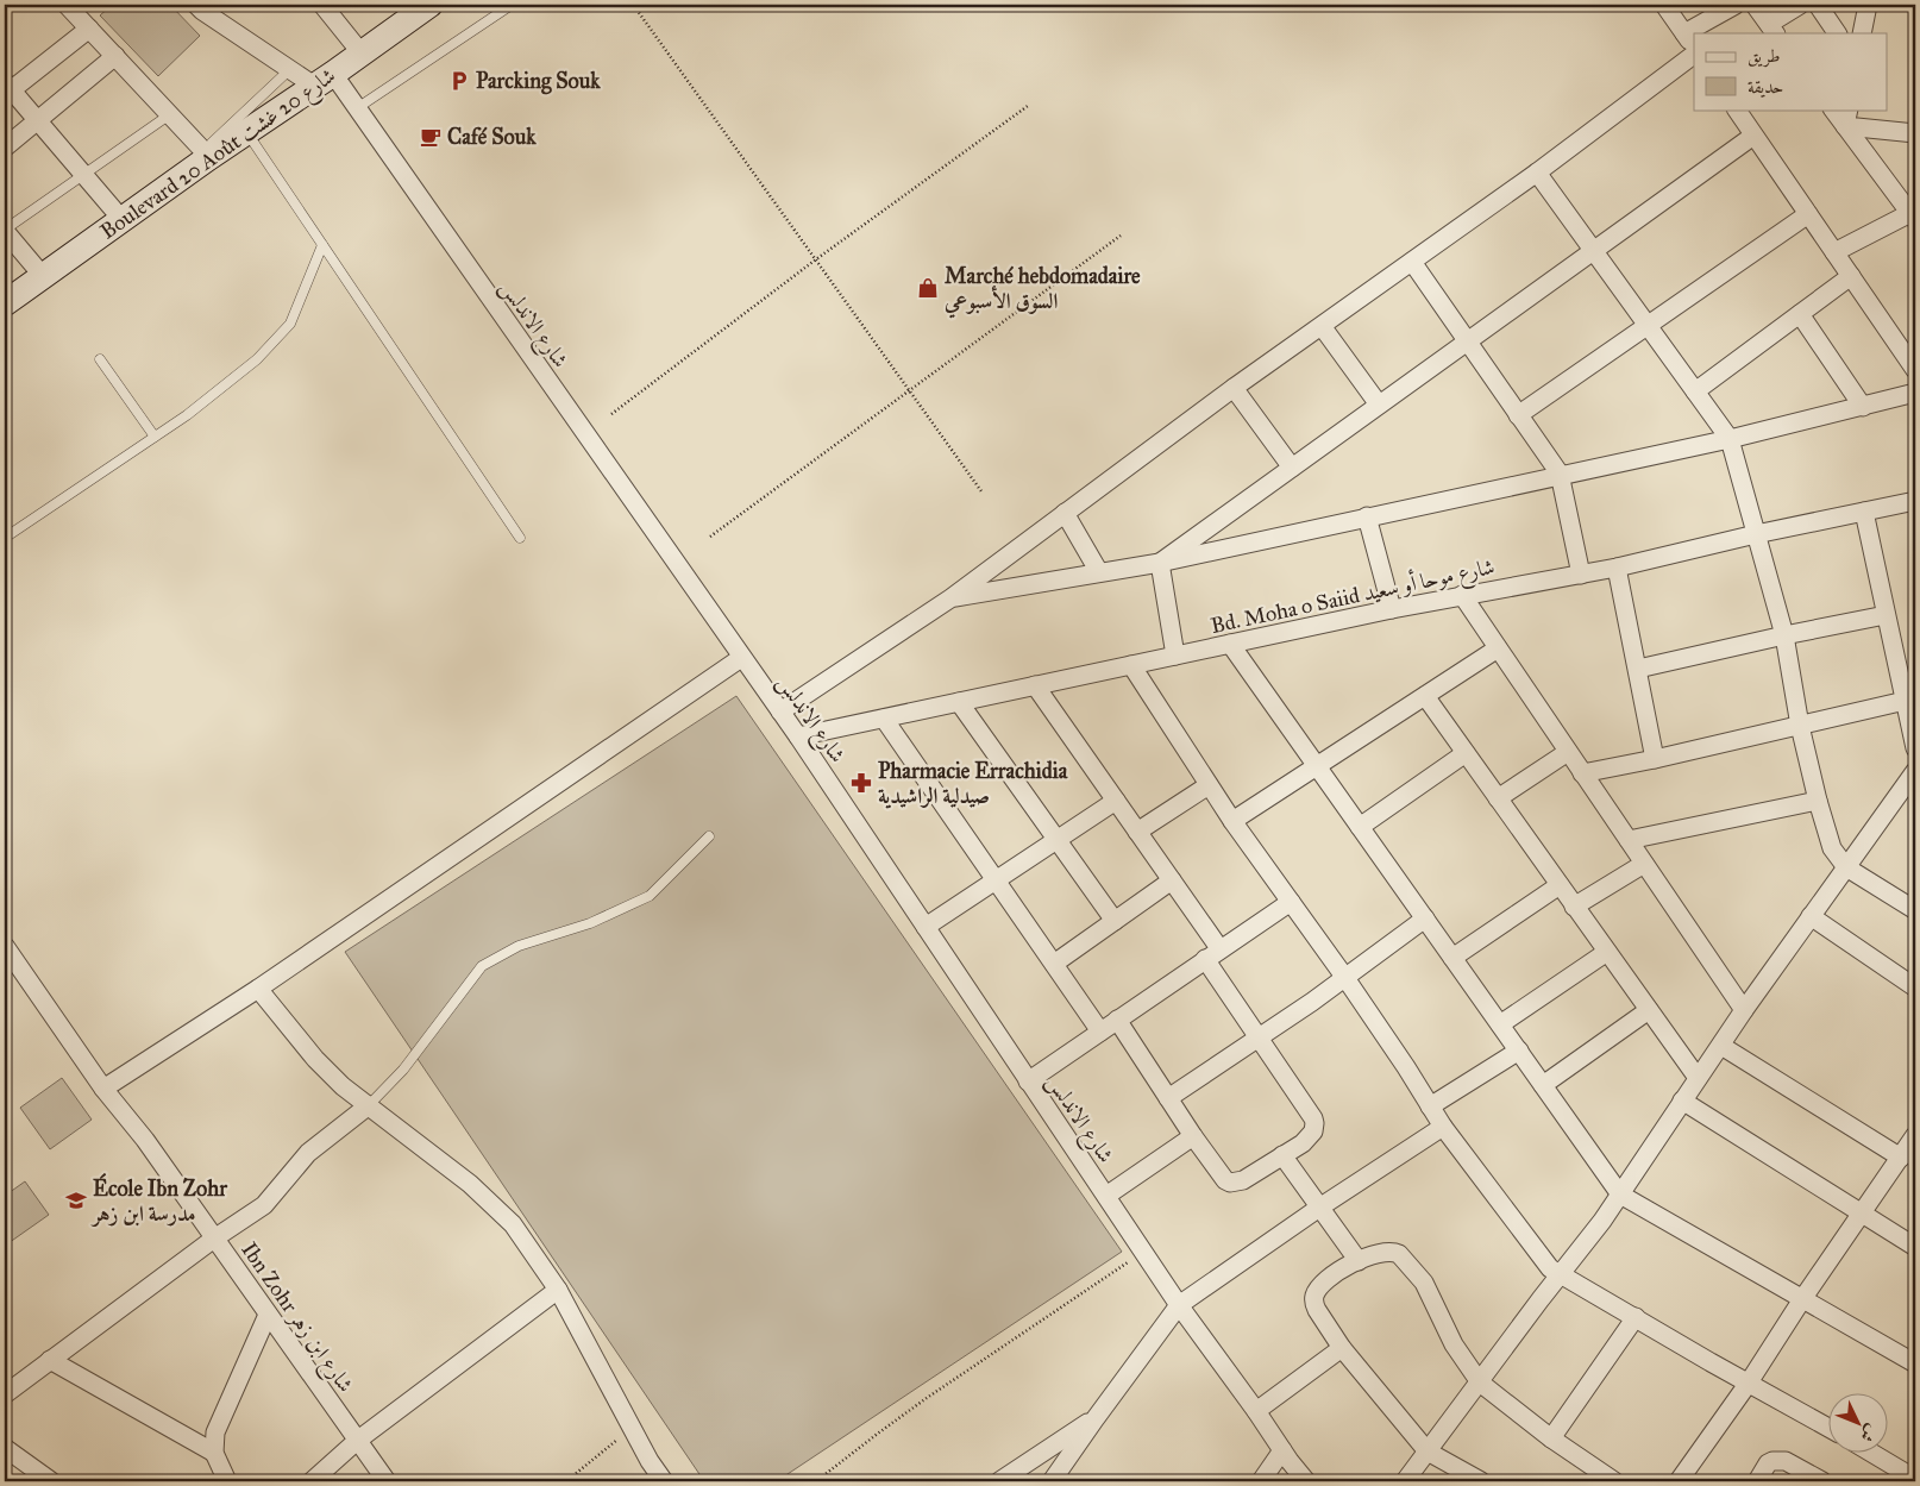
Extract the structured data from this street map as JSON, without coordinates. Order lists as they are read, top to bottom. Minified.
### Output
{"streets":{"main road":["Boulevard 20 Août شارع 20 غشت"],"street":["شارع الاندلس","Bd. Moha o Saiid شارع موحا أو سعيد","Ibn Zohr شارع ابن زهر"]},"crossings":[["Boulevard 20 Août شارع 20 غشت","شارع الاندلس"],["شارع الاندلس","Bd. Moha o Saiid شارع موحا أو سعيد"]],"places":{"parking":["Parcking Souk"],"cafe":["Café Souk"],"shop":["Marché hebdomadaire السوق الأسبوعي"],"pharmacy":["Pharmacie Errachidia صيدلية الراشيدية"],"school or university":["École Ibn Zohr مدرسة ابن زهر"]},"legend":["طريق","حديقة"],"north":"bottom right"}
